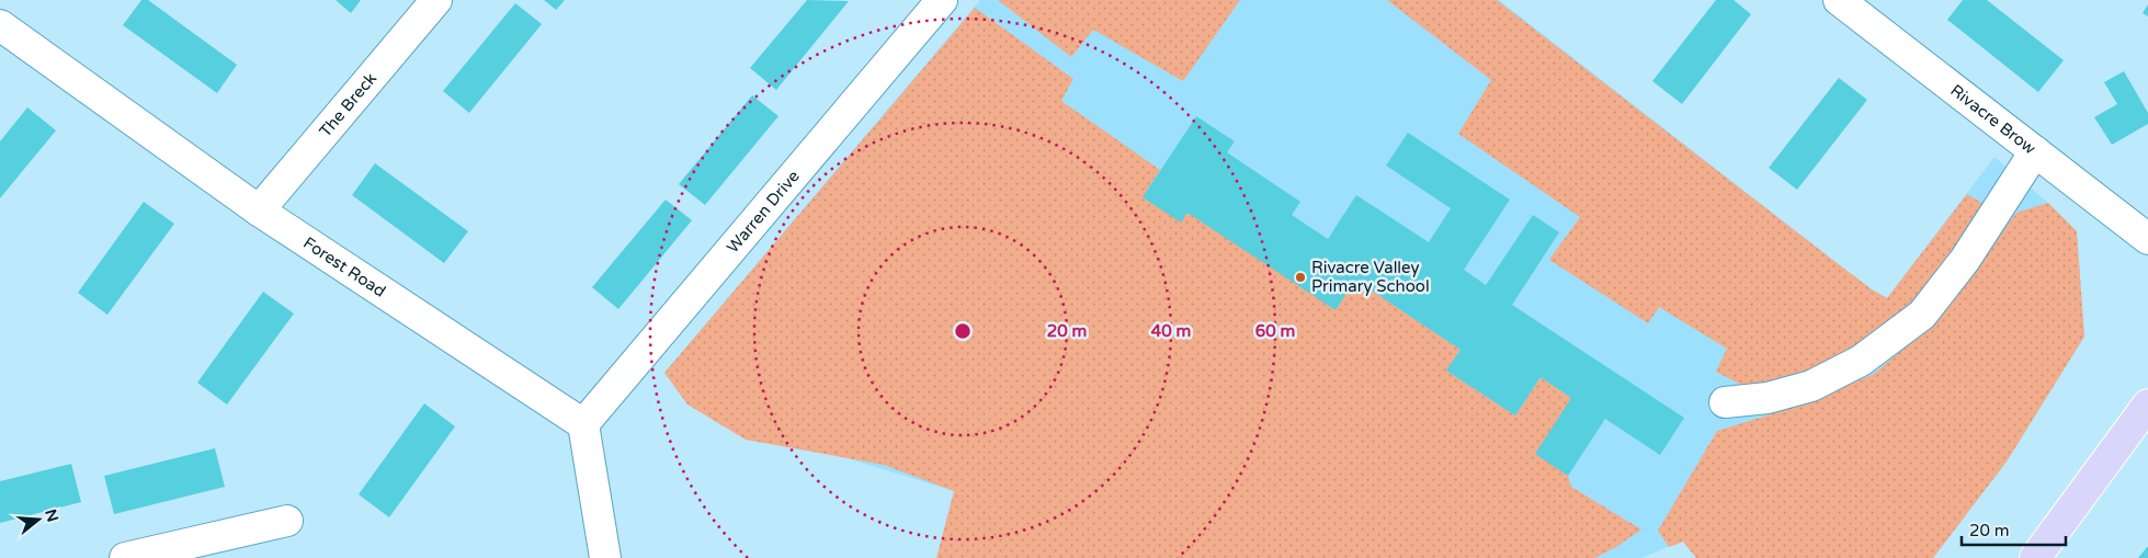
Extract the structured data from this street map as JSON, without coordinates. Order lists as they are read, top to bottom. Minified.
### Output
{"streets":{"street":["The Breck","Rivacre Brow","Warren Drive","Forest Road"]},"crossings":[["The Breck","Forest Road"],["Warren Drive","Forest Road"]],"places":["Rivacre Valley Primary School"],"scale_bar":"20 m","north":"right","rings":["20 m","40 m","60 m"]}
